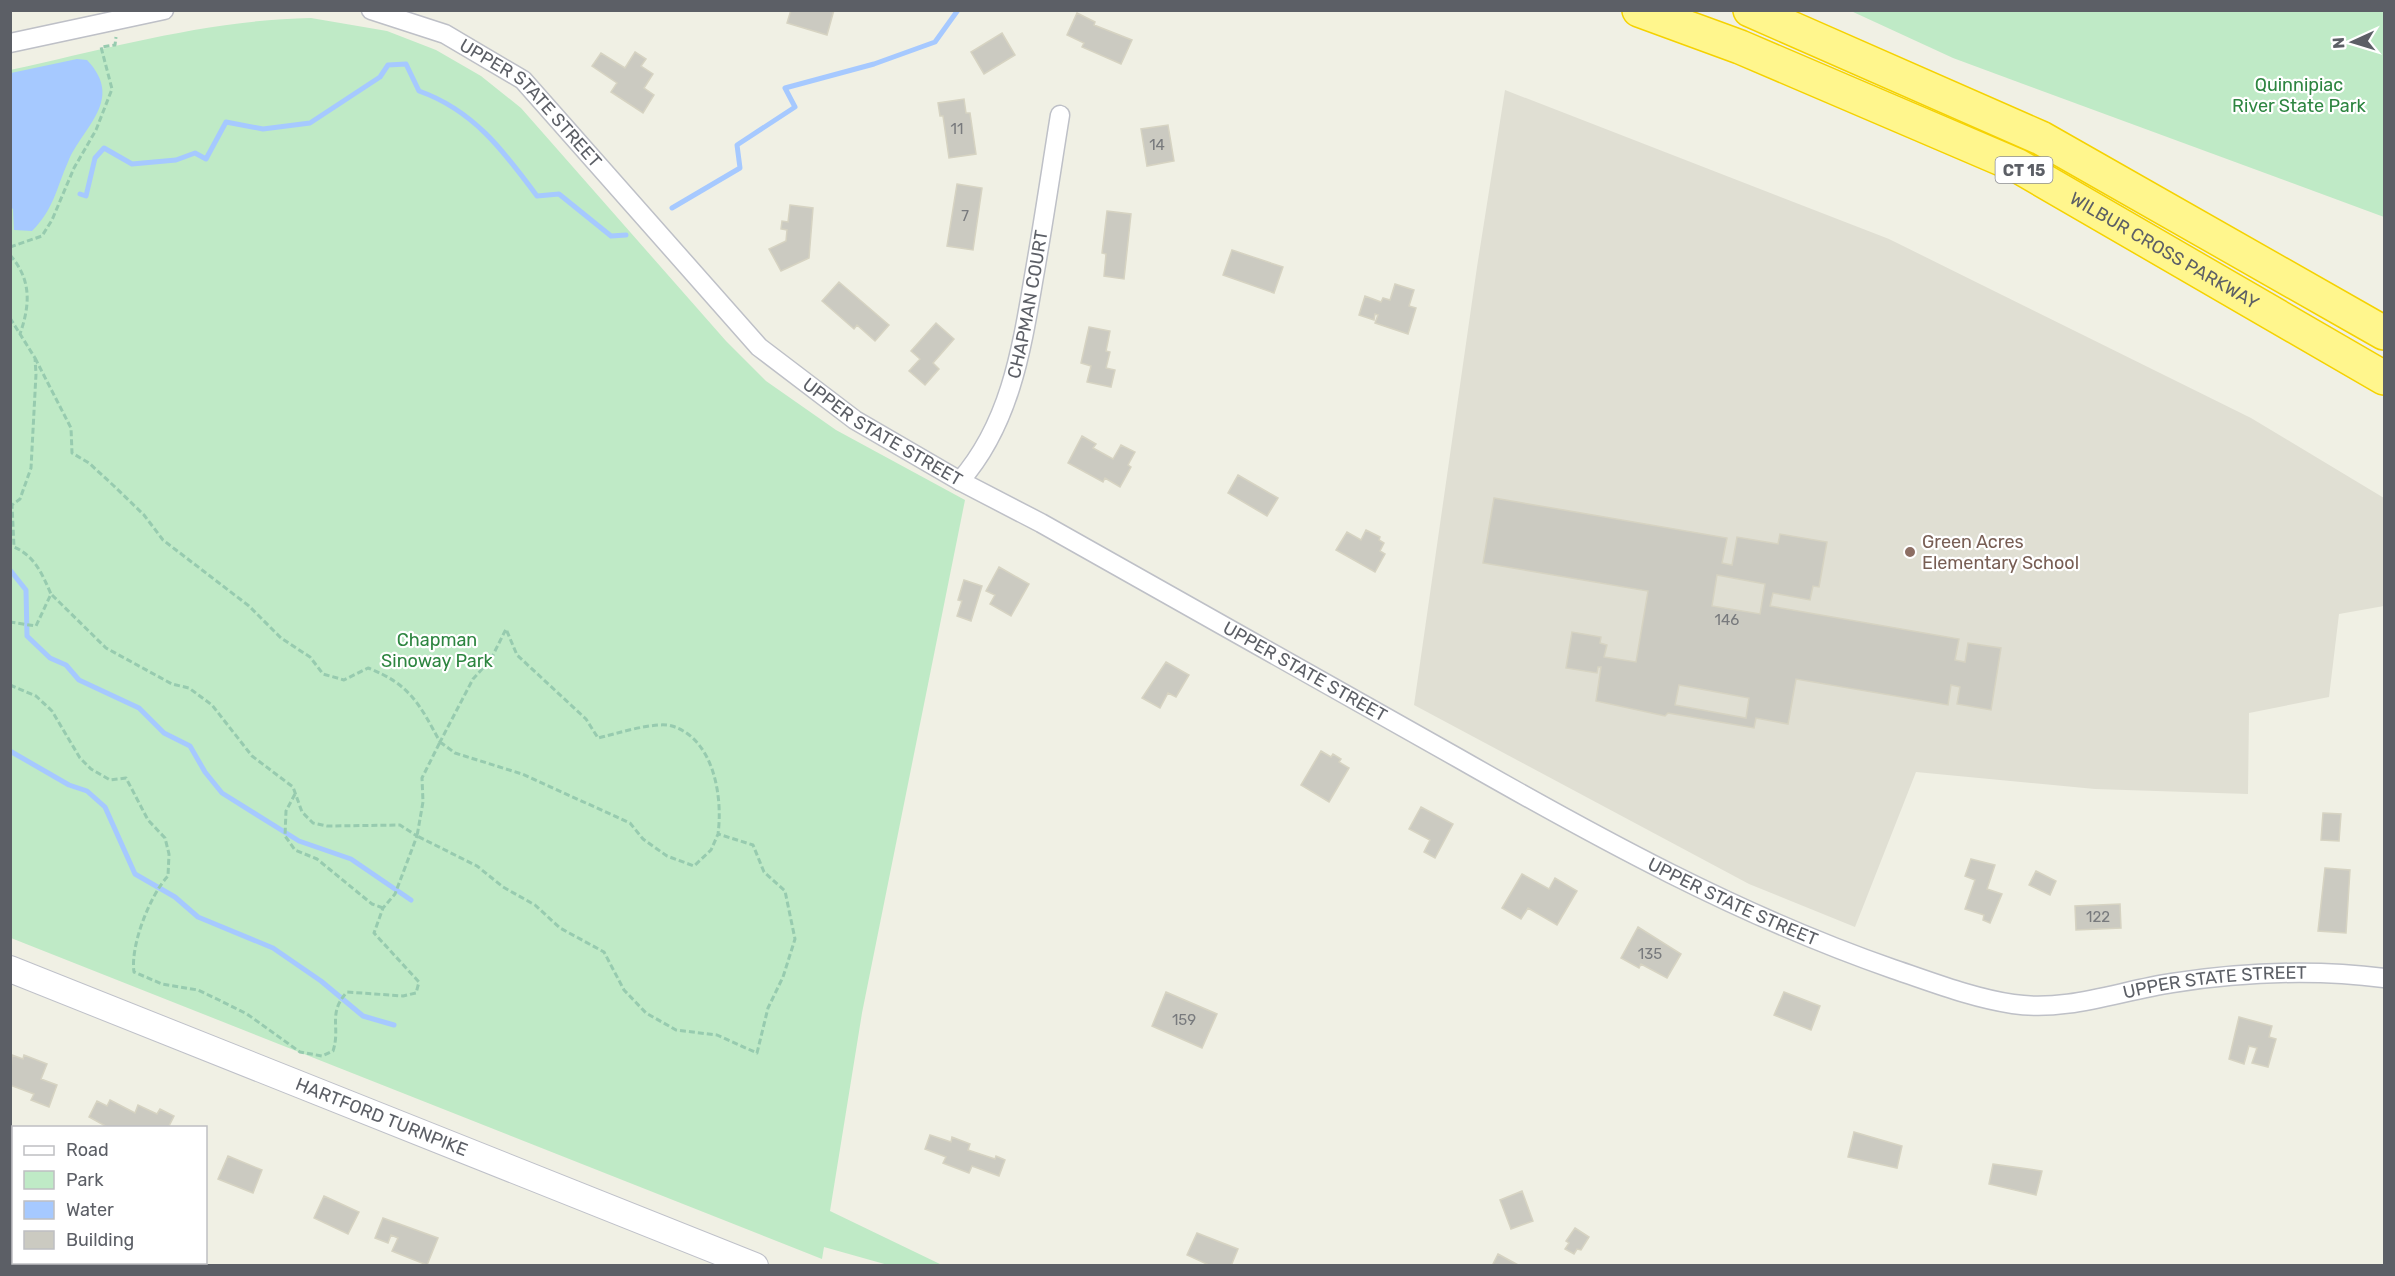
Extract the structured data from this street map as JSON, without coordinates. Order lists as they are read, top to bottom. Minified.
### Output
{"streets":{"highway":["CT 15","WILBUR CROSS PARKWAY"],"main road":["HARTFORD TURNPIKE"],"street":["UPPER STATE STREET","CHAPMAN COURT"]},"crossings":[["UPPER STATE STREET","CHAPMAN COURT"]],"parks":["Quinnipiac River State Park","Chapman Sinoway Park"],"places":["Green Acres Elementary School"],"house_numbers":["11","14","7","146","122","135","159"],"legend":["Road","Park","Water","Building"],"north":"left"}
